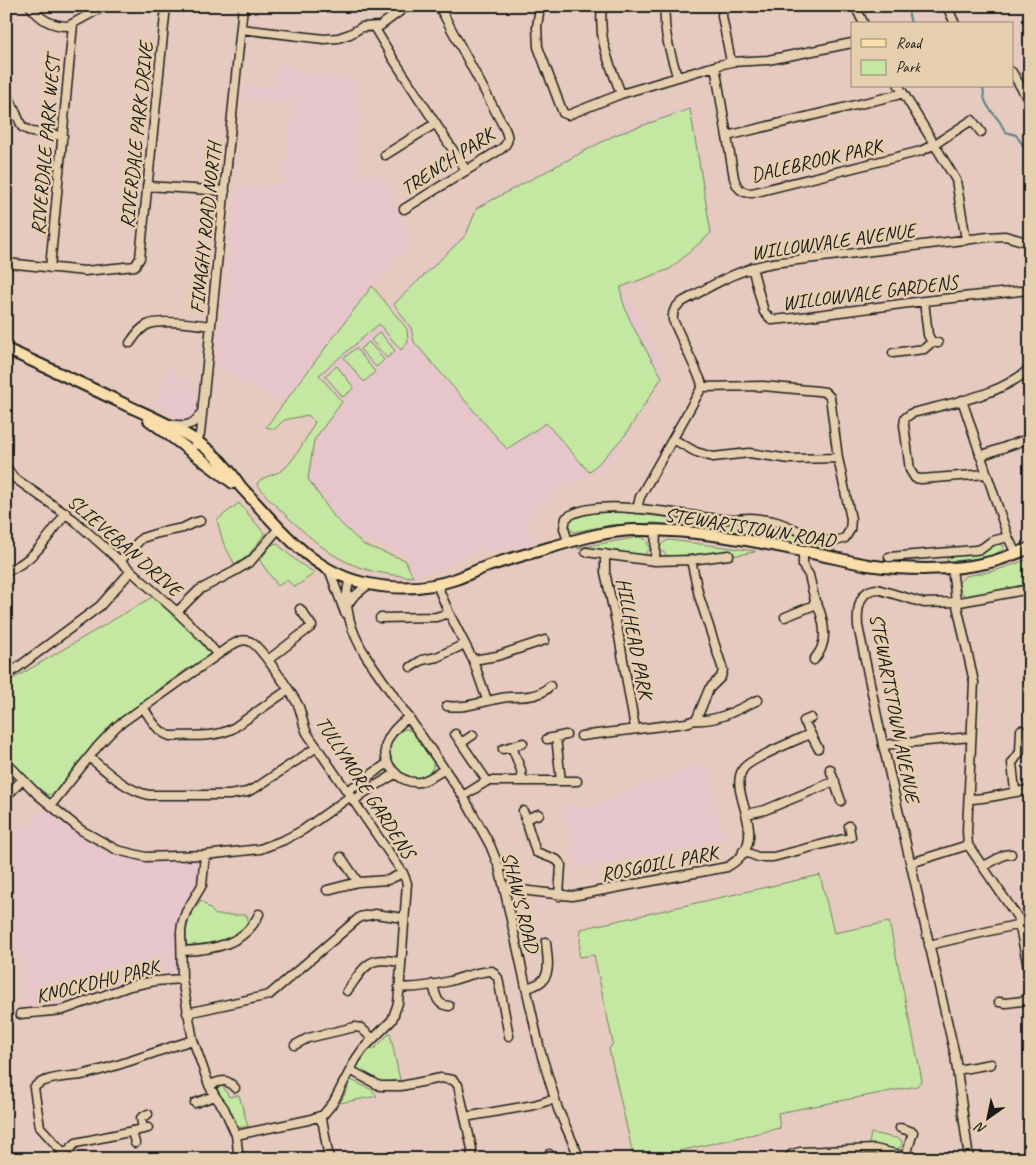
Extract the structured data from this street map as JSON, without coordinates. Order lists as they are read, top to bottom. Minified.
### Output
{"streets":{"main road":["STEWARTSTOWN ROAD"],"street":["RIVERDALE PARK DRIVE","RIVERDALE PARK WEST","DALEBROOK PARK","TRENCH PARK","FINAGHY ROAD NORTH","WILLOWVALE AVENUE","WILLOWVALE GARDENS","SLIEVEBAN DRIVE","HILLHEAD PARK","STEWARTSTOWN AVENUE","TULLYMORE GARDENS","ROSGOILL PARK","SHAW'S ROAD","KNOCKDHU PARK"]},"crossings":[["RIVERDALE PARK DRIVE","RIVERDALE PARK WEST"],["WILLOWVALE AVENUE","WILLOWVALE GARDENS"],["STEWARTSTOWN ROAD","SHAW'S ROAD"],["SLIEVEBAN DRIVE","TULLYMORE GARDENS"],["ROSGOILL PARK","SHAW'S ROAD"]],"legend":["Road","Park"],"north":"bottom left"}
